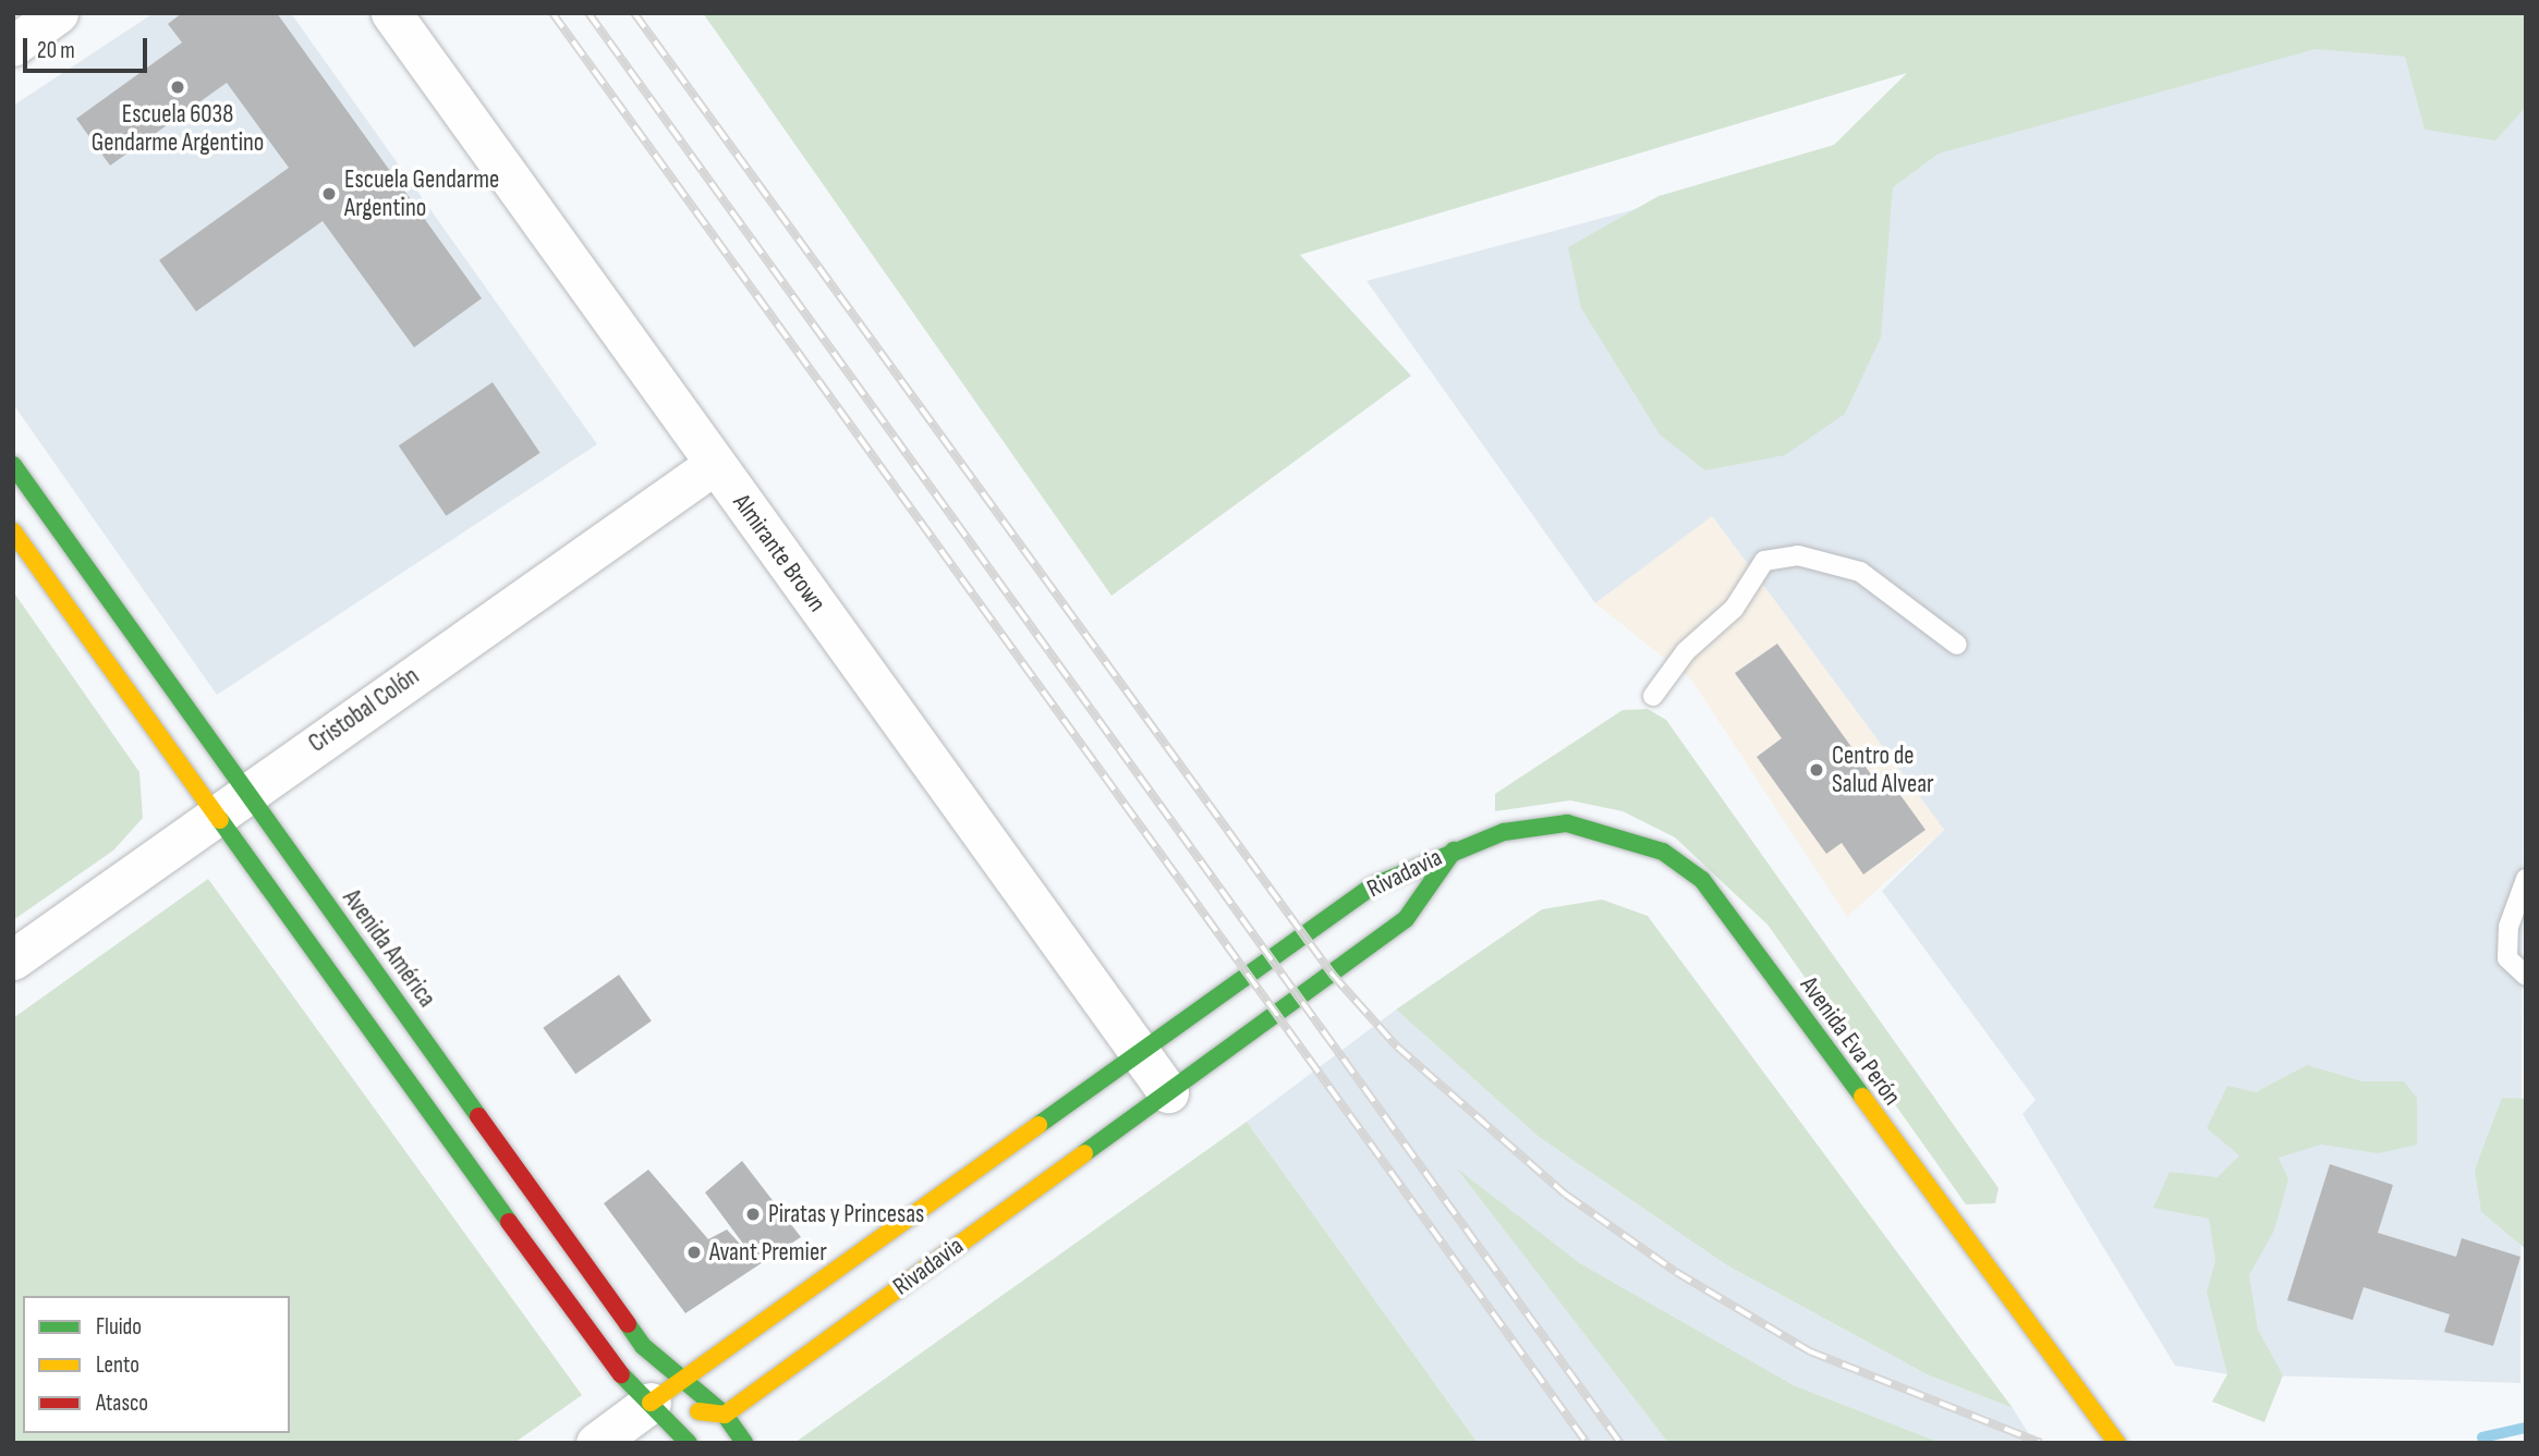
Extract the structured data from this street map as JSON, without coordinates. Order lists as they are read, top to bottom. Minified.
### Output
{"streets":{"main road":["Rivadavia","Avenida América","Avenida Eva Perón"],"street":["Almirante Brown","Cristobal Colón"]},"crossings":[["Almirante Brown","Cristobal Colón"],["Almirante Brown","Rivadavia"],["Cristobal Colón","Avenida América"],["Rivadavia","Avenida América"],["Rivadavia","Avenida Eva Perón"]],"places":["Escuela 6038 Gendarme Argentino","Escuela Gendarme Argentino","Centro de Salud Alvear","Piratas y Princesas","Avant Premier"],"legend":["Fluido","Lento","Atasco"],"scale_bar":"20 m"}
